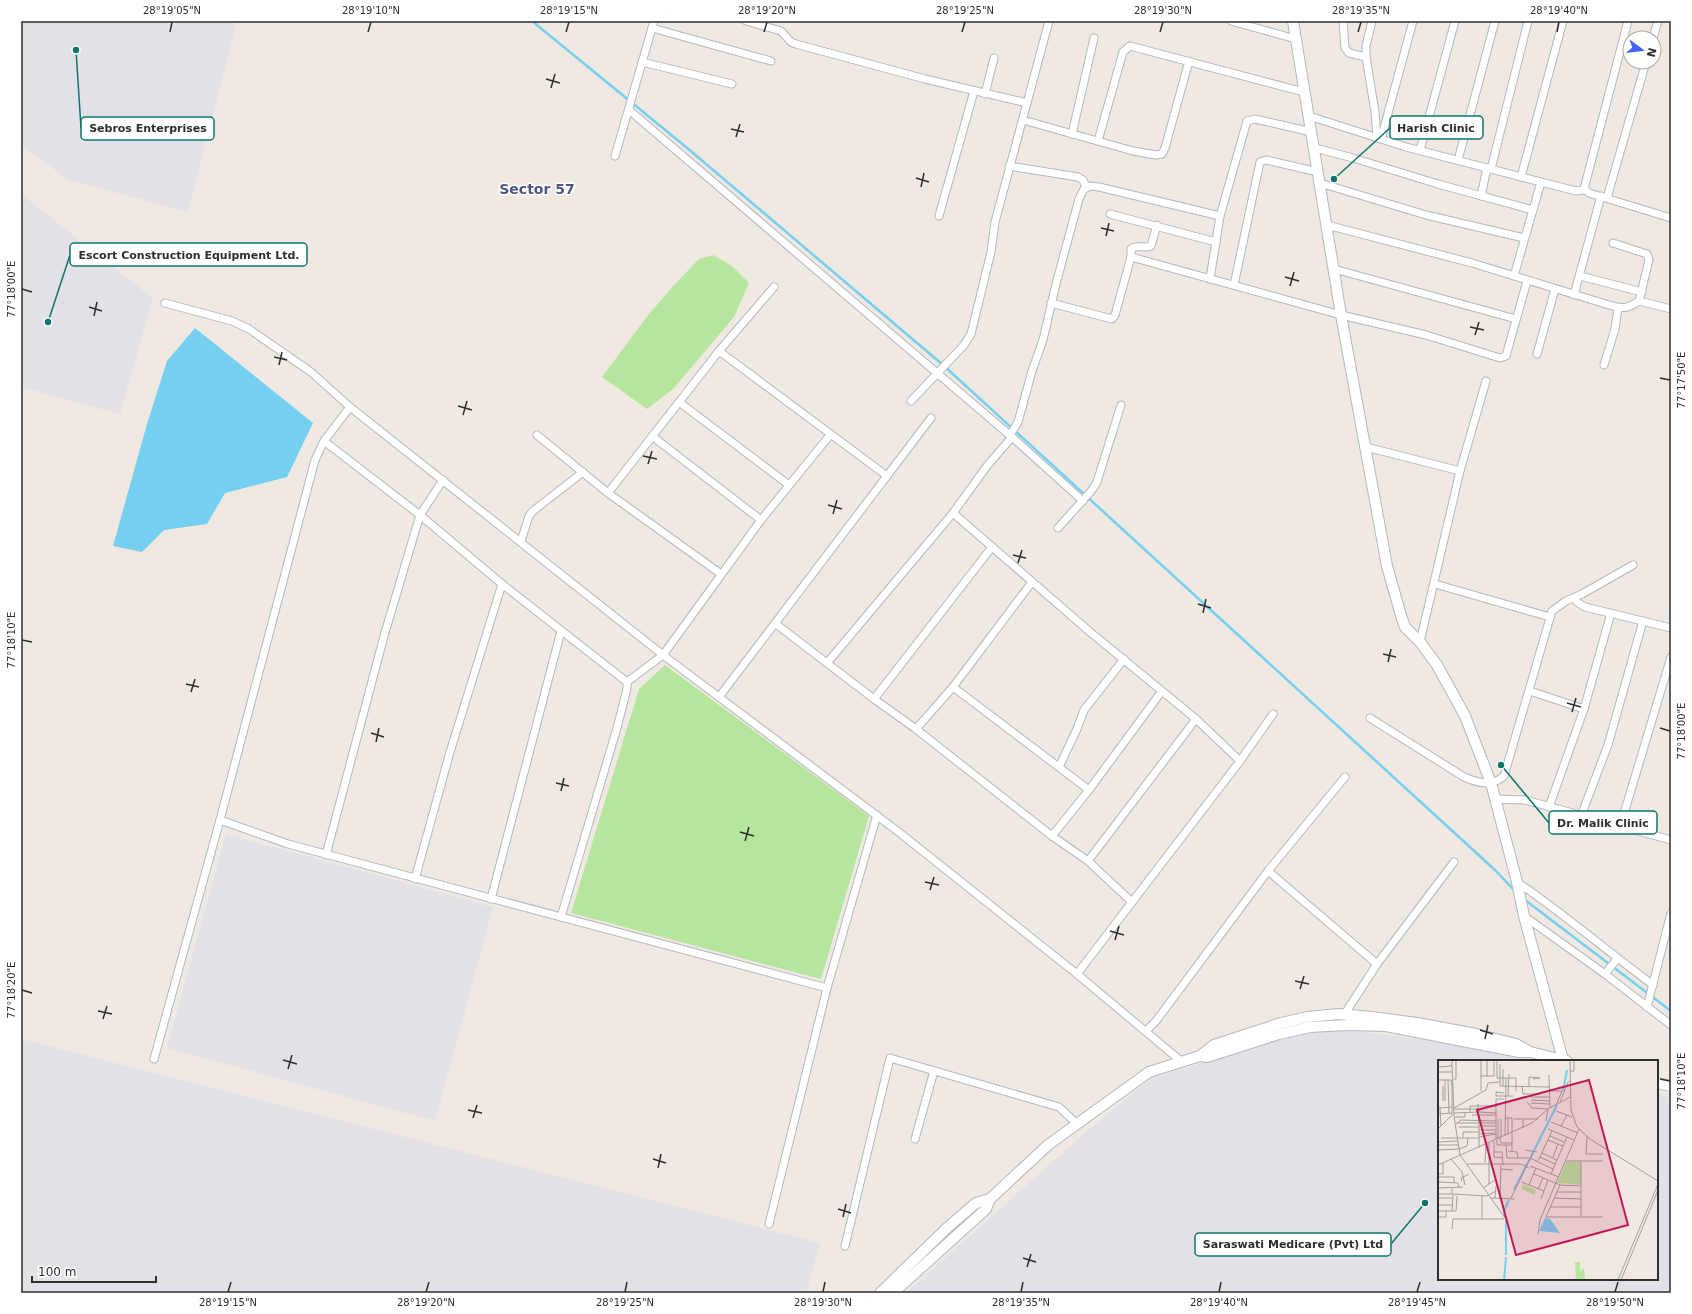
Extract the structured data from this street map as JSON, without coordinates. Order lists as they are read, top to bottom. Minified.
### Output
{"districts":["Sector 57"],"places":["Sebros Enterprises","Harish Clinic","Escort Construction Equipment Ltd.","Dr. Malik Clinic","Saraswati Medicare (Pvt) Ltd"],"scale_bar":"100 m","north":"right","coordinates":["28°19'05\"N","28°19'10\"N","28°19'15\"N","28°19'20\"N","28°19'25\"N","28°19'30\"N","28°19'35\"N","28°19'40\"N","77°18'00\"E","77°17'50\"E","77°18'10\"E","77°18'20\"E","28°19'45\"N","28°19'50\"N"]}
